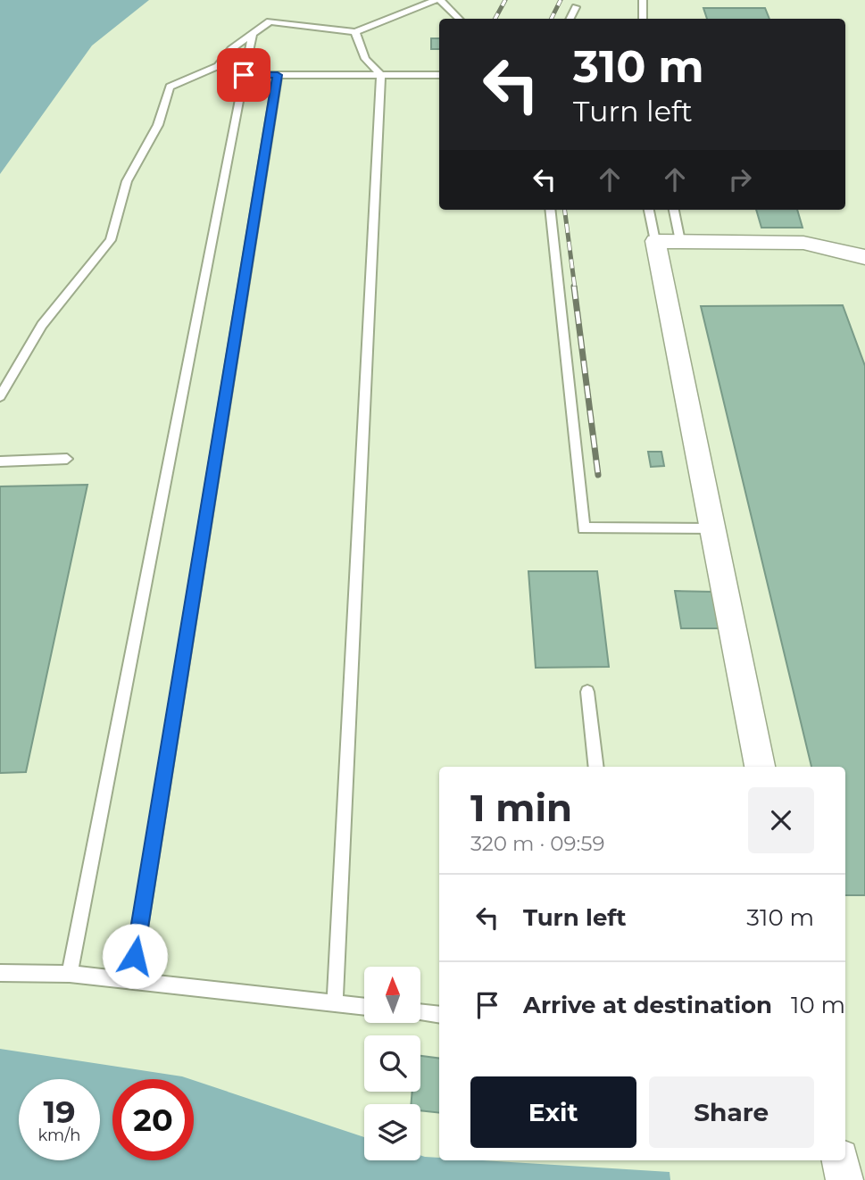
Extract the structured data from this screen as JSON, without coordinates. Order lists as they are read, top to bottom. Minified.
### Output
{"north":"top","page":{"turn":["310 m","Turn left"],"heading":["1 min","320 m · 09:59"],"list":[{"name":"Turn left","value":"310 m"},{"name":"Arrive at destination","value":"10 m"}],"buttons":["Exit","Share"],"speed":"19 km/h","limit":"20"}}
